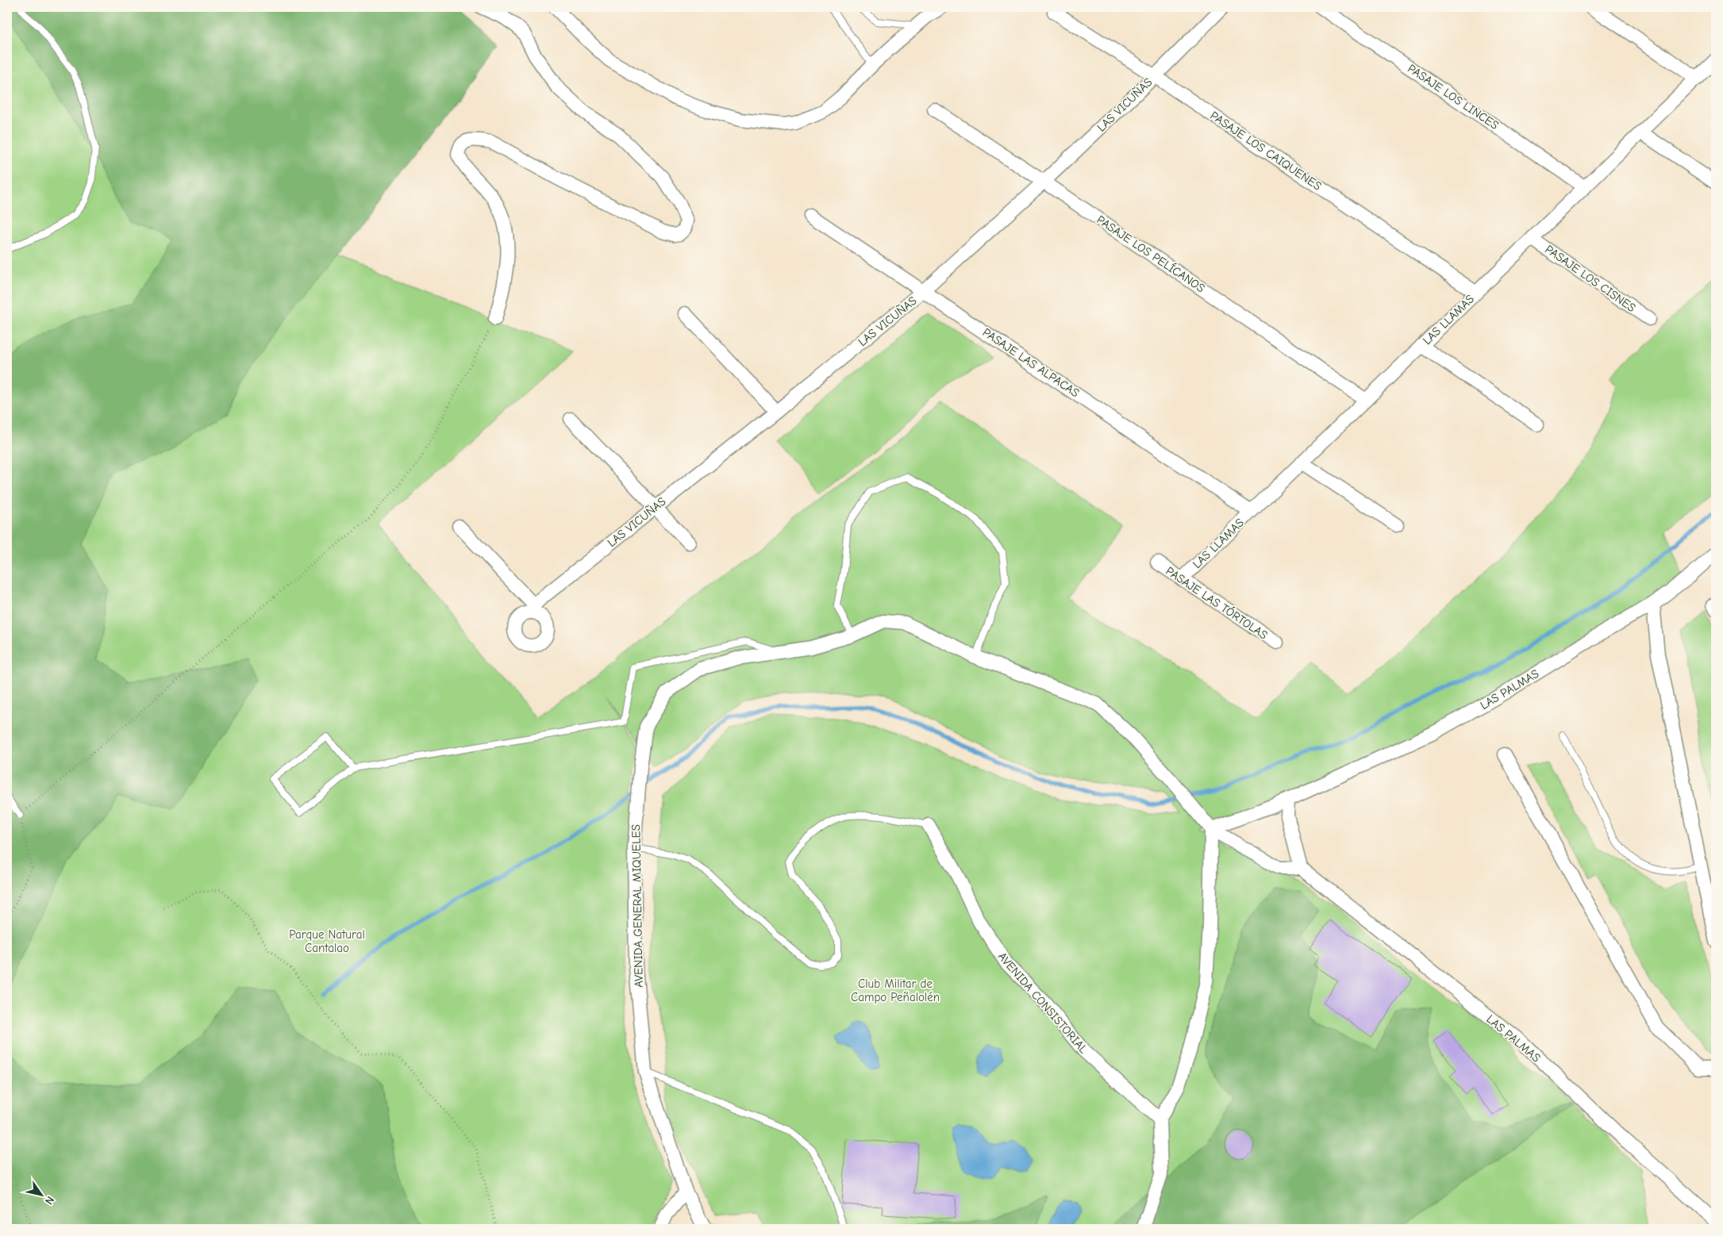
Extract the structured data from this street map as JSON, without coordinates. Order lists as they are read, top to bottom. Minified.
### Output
{"streets":{"street":["PASAJE LOS LINCES","LAS VICUÑAS","PASAJE LOS CAIQUENES","PASAJE LOS PELÍCANOS","PASAJE LOS CISNES","LAS LLAMAS","PASAJE LAS ALPACAS","PASAJE LAS TÓRTOLAS","LAS PALMAS","AVENIDA GENERAL MIQUELES","AVENIDA CONSISTORIAL"]},"crossings":[["PASAJE LOS LINCES","LAS LLAMAS"],["LAS VICUÑAS","PASAJE LOS CAIQUENES"],["LAS VICUÑAS","PASAJE LOS PELÍCANOS"],["LAS VICUÑAS","PASAJE LAS ALPACAS"],["PASAJE LOS CAIQUENES","LAS LLAMAS"],["PASAJE LOS PELÍCANOS","LAS LLAMAS"],["PASAJE LOS CISNES","LAS LLAMAS"],["LAS LLAMAS","PASAJE LAS ALPACAS"],["LAS LLAMAS","PASAJE LAS TÓRTOLAS"],["LAS PALMAS","AVENIDA GENERAL MIQUELES"]],"parks":["Parque Natural Cantalao","Club Militar de Campo Peñalolén"],"north":"bottom right"}
